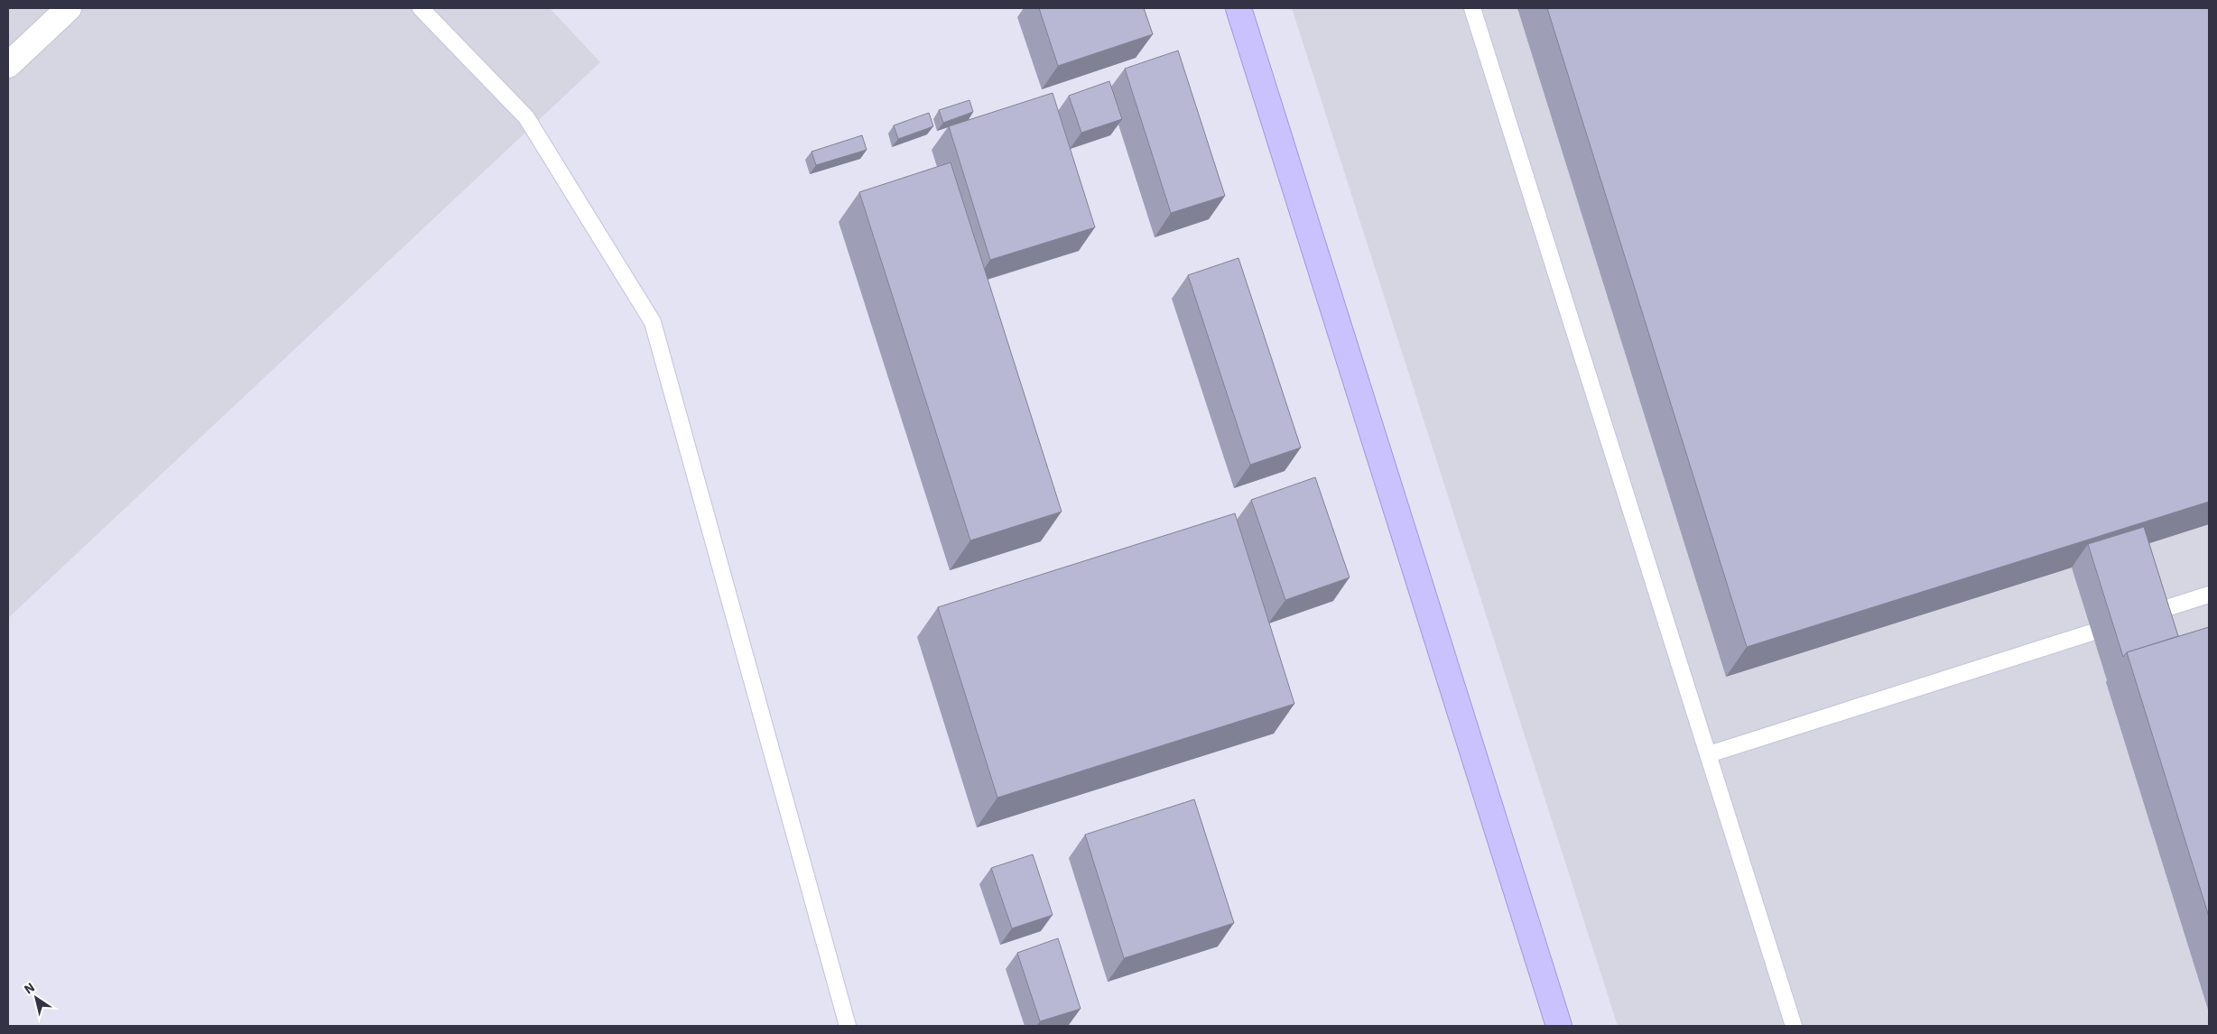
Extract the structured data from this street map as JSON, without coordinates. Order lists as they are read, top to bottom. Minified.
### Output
{"north":"top left"}
